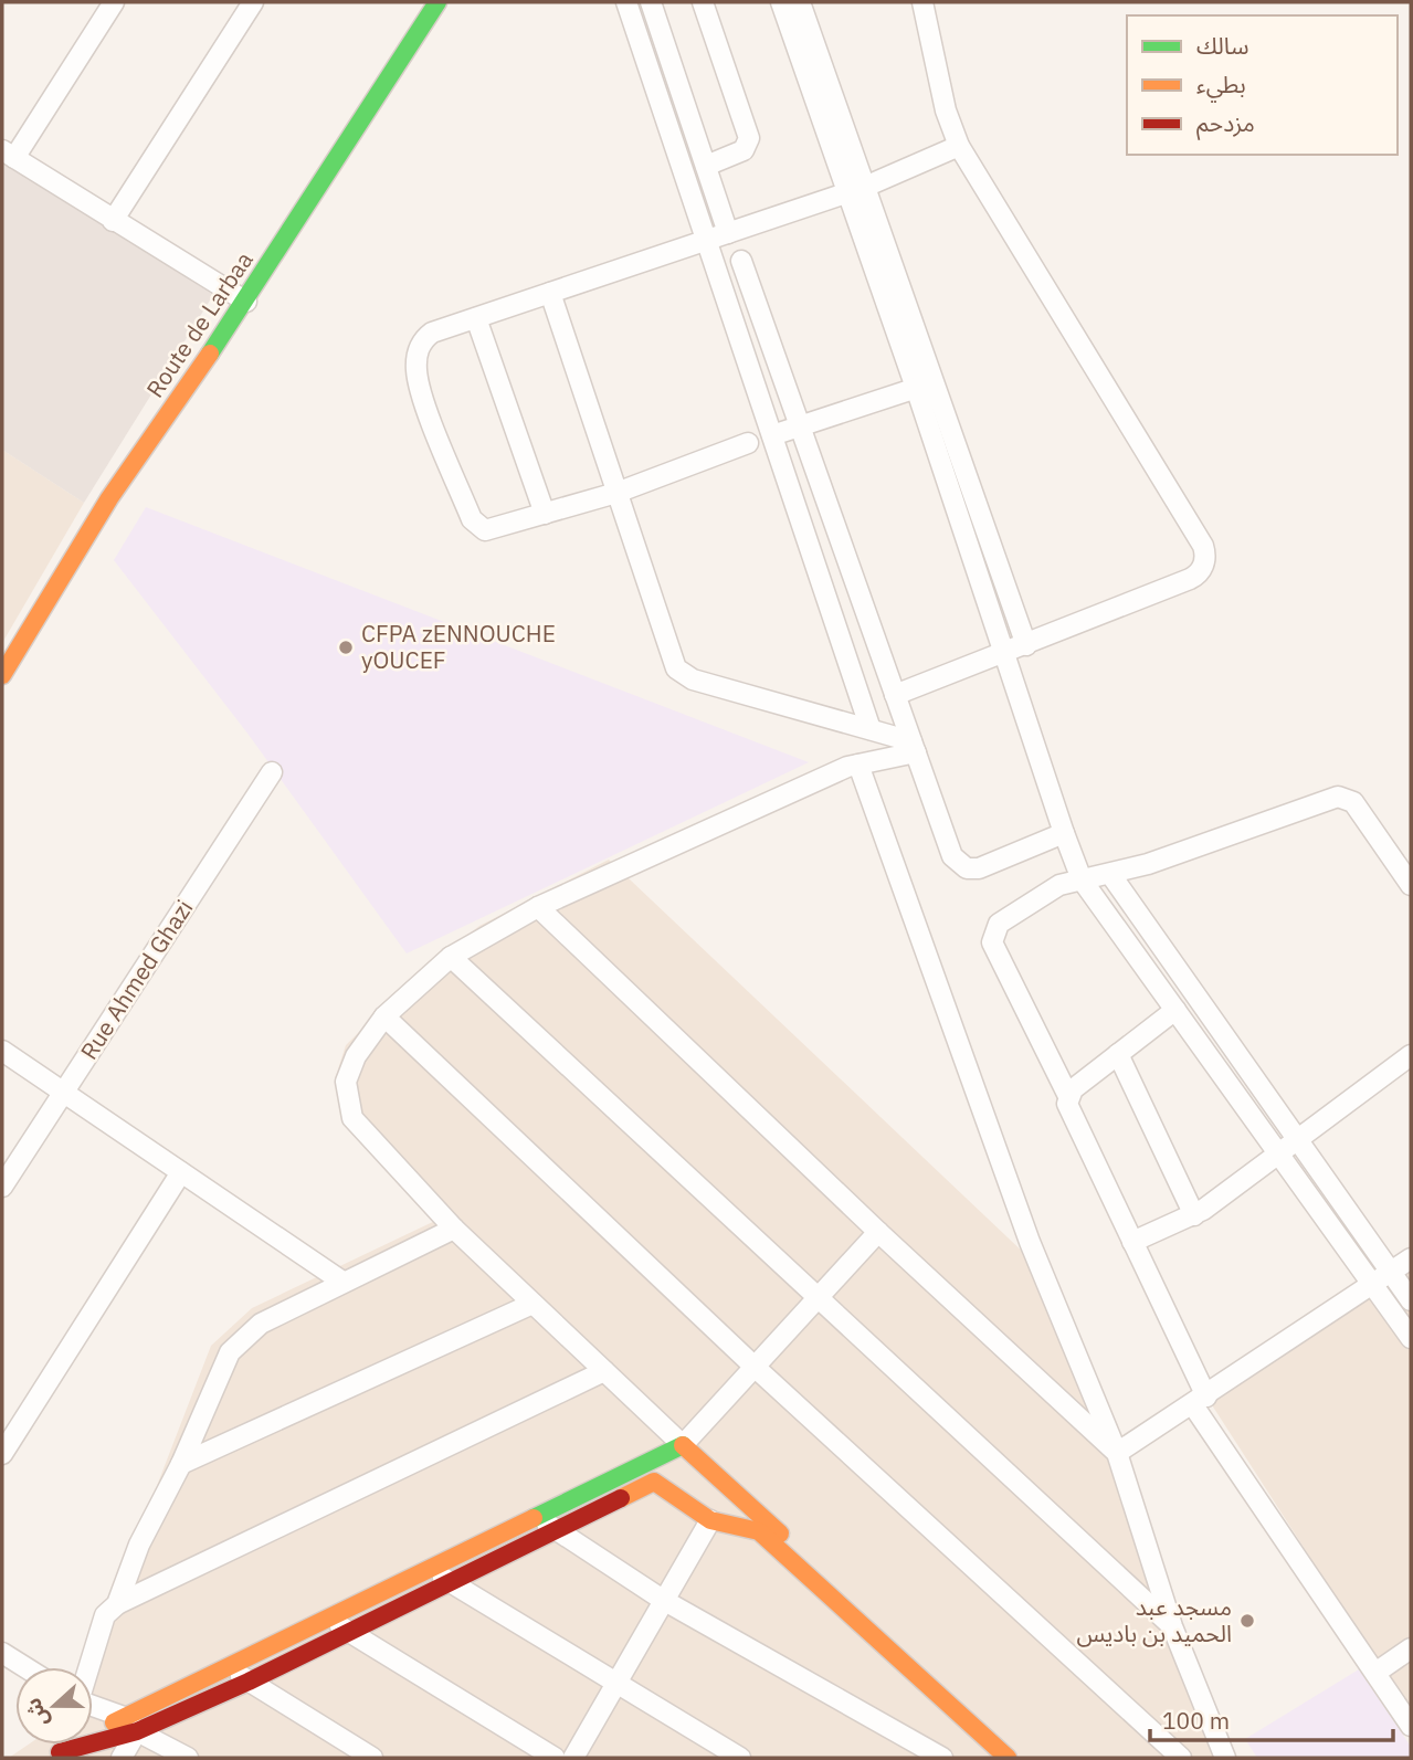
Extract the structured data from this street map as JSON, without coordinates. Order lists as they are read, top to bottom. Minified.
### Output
{"streets":{"street":["Route de Larbaa","Rue Ahmed Ghazi"]},"places":["CFPA zENNOUCHE yOUCEF","مسجد عبد الحميد بن باديس"],"legend":["سالك","بطيء","مزدحم"],"scale_bar":"100 m","north":"left"}
